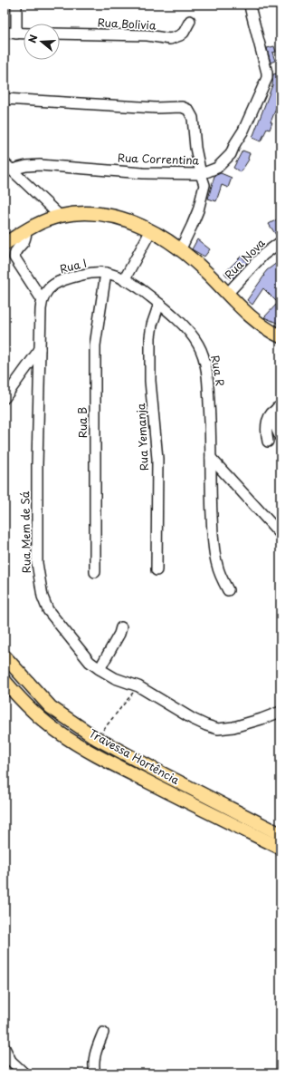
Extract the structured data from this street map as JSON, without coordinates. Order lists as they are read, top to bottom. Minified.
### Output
{"streets":{"main road":["Travessa Hortência"],"street":["Rua Bolivia","Rua Correntina","Rua Nova","Rua I","Rua R","Rua B","Rua Yemanja","Rua Mem de Sá"]},"crossings":[["Rua I","Rua R"],["Rua I","Rua B"],["Rua I","Rua Yemanja"],["Rua R","Rua Yemanja"]],"north":"left"}
